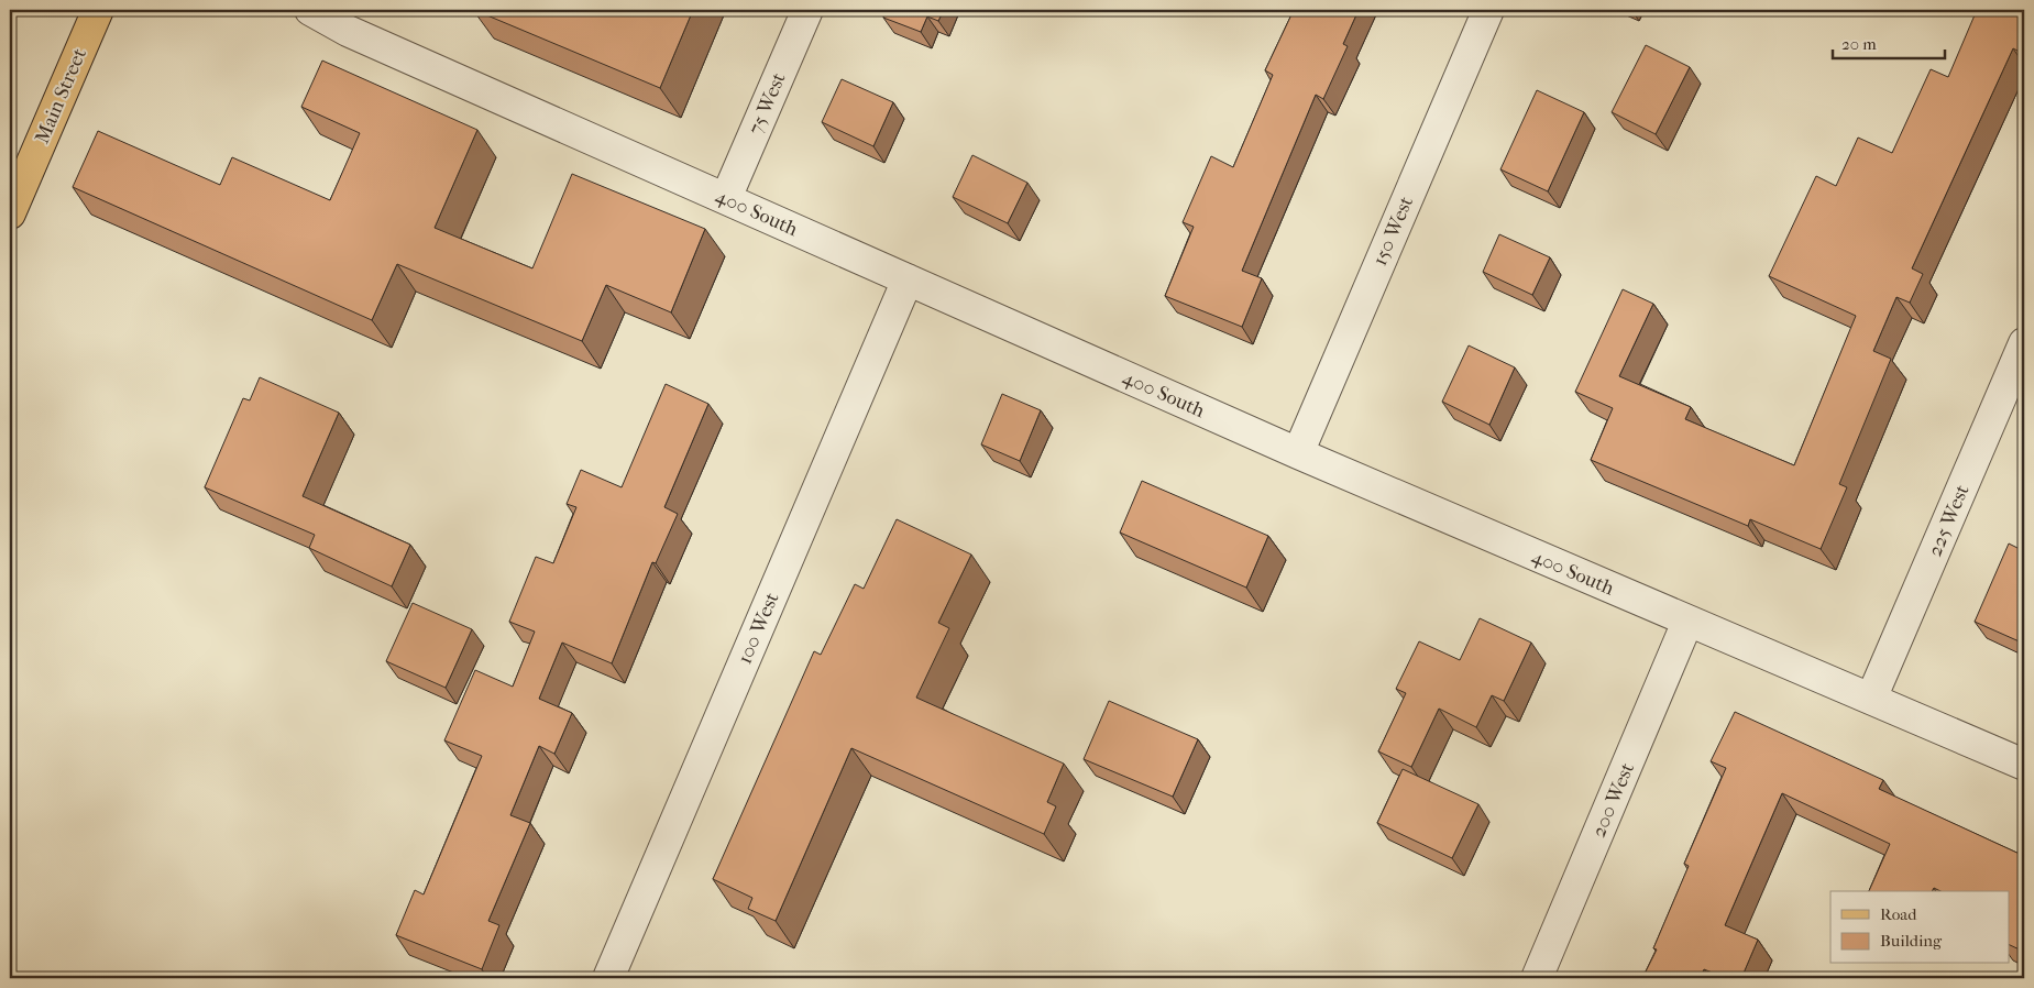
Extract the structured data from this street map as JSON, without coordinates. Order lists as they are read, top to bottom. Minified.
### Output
{"streets":{"main road":["Main Street"],"street":["75 West","400 South","150 West","225 West","100 West","200 West"]},"crossings":[["75 West","400 South"],["400 South","150 West"],["400 South","225 West"],["400 South","100 West"],["400 South","200 West"]],"legend":["Road","Building"],"scale_bar":"20 m"}
